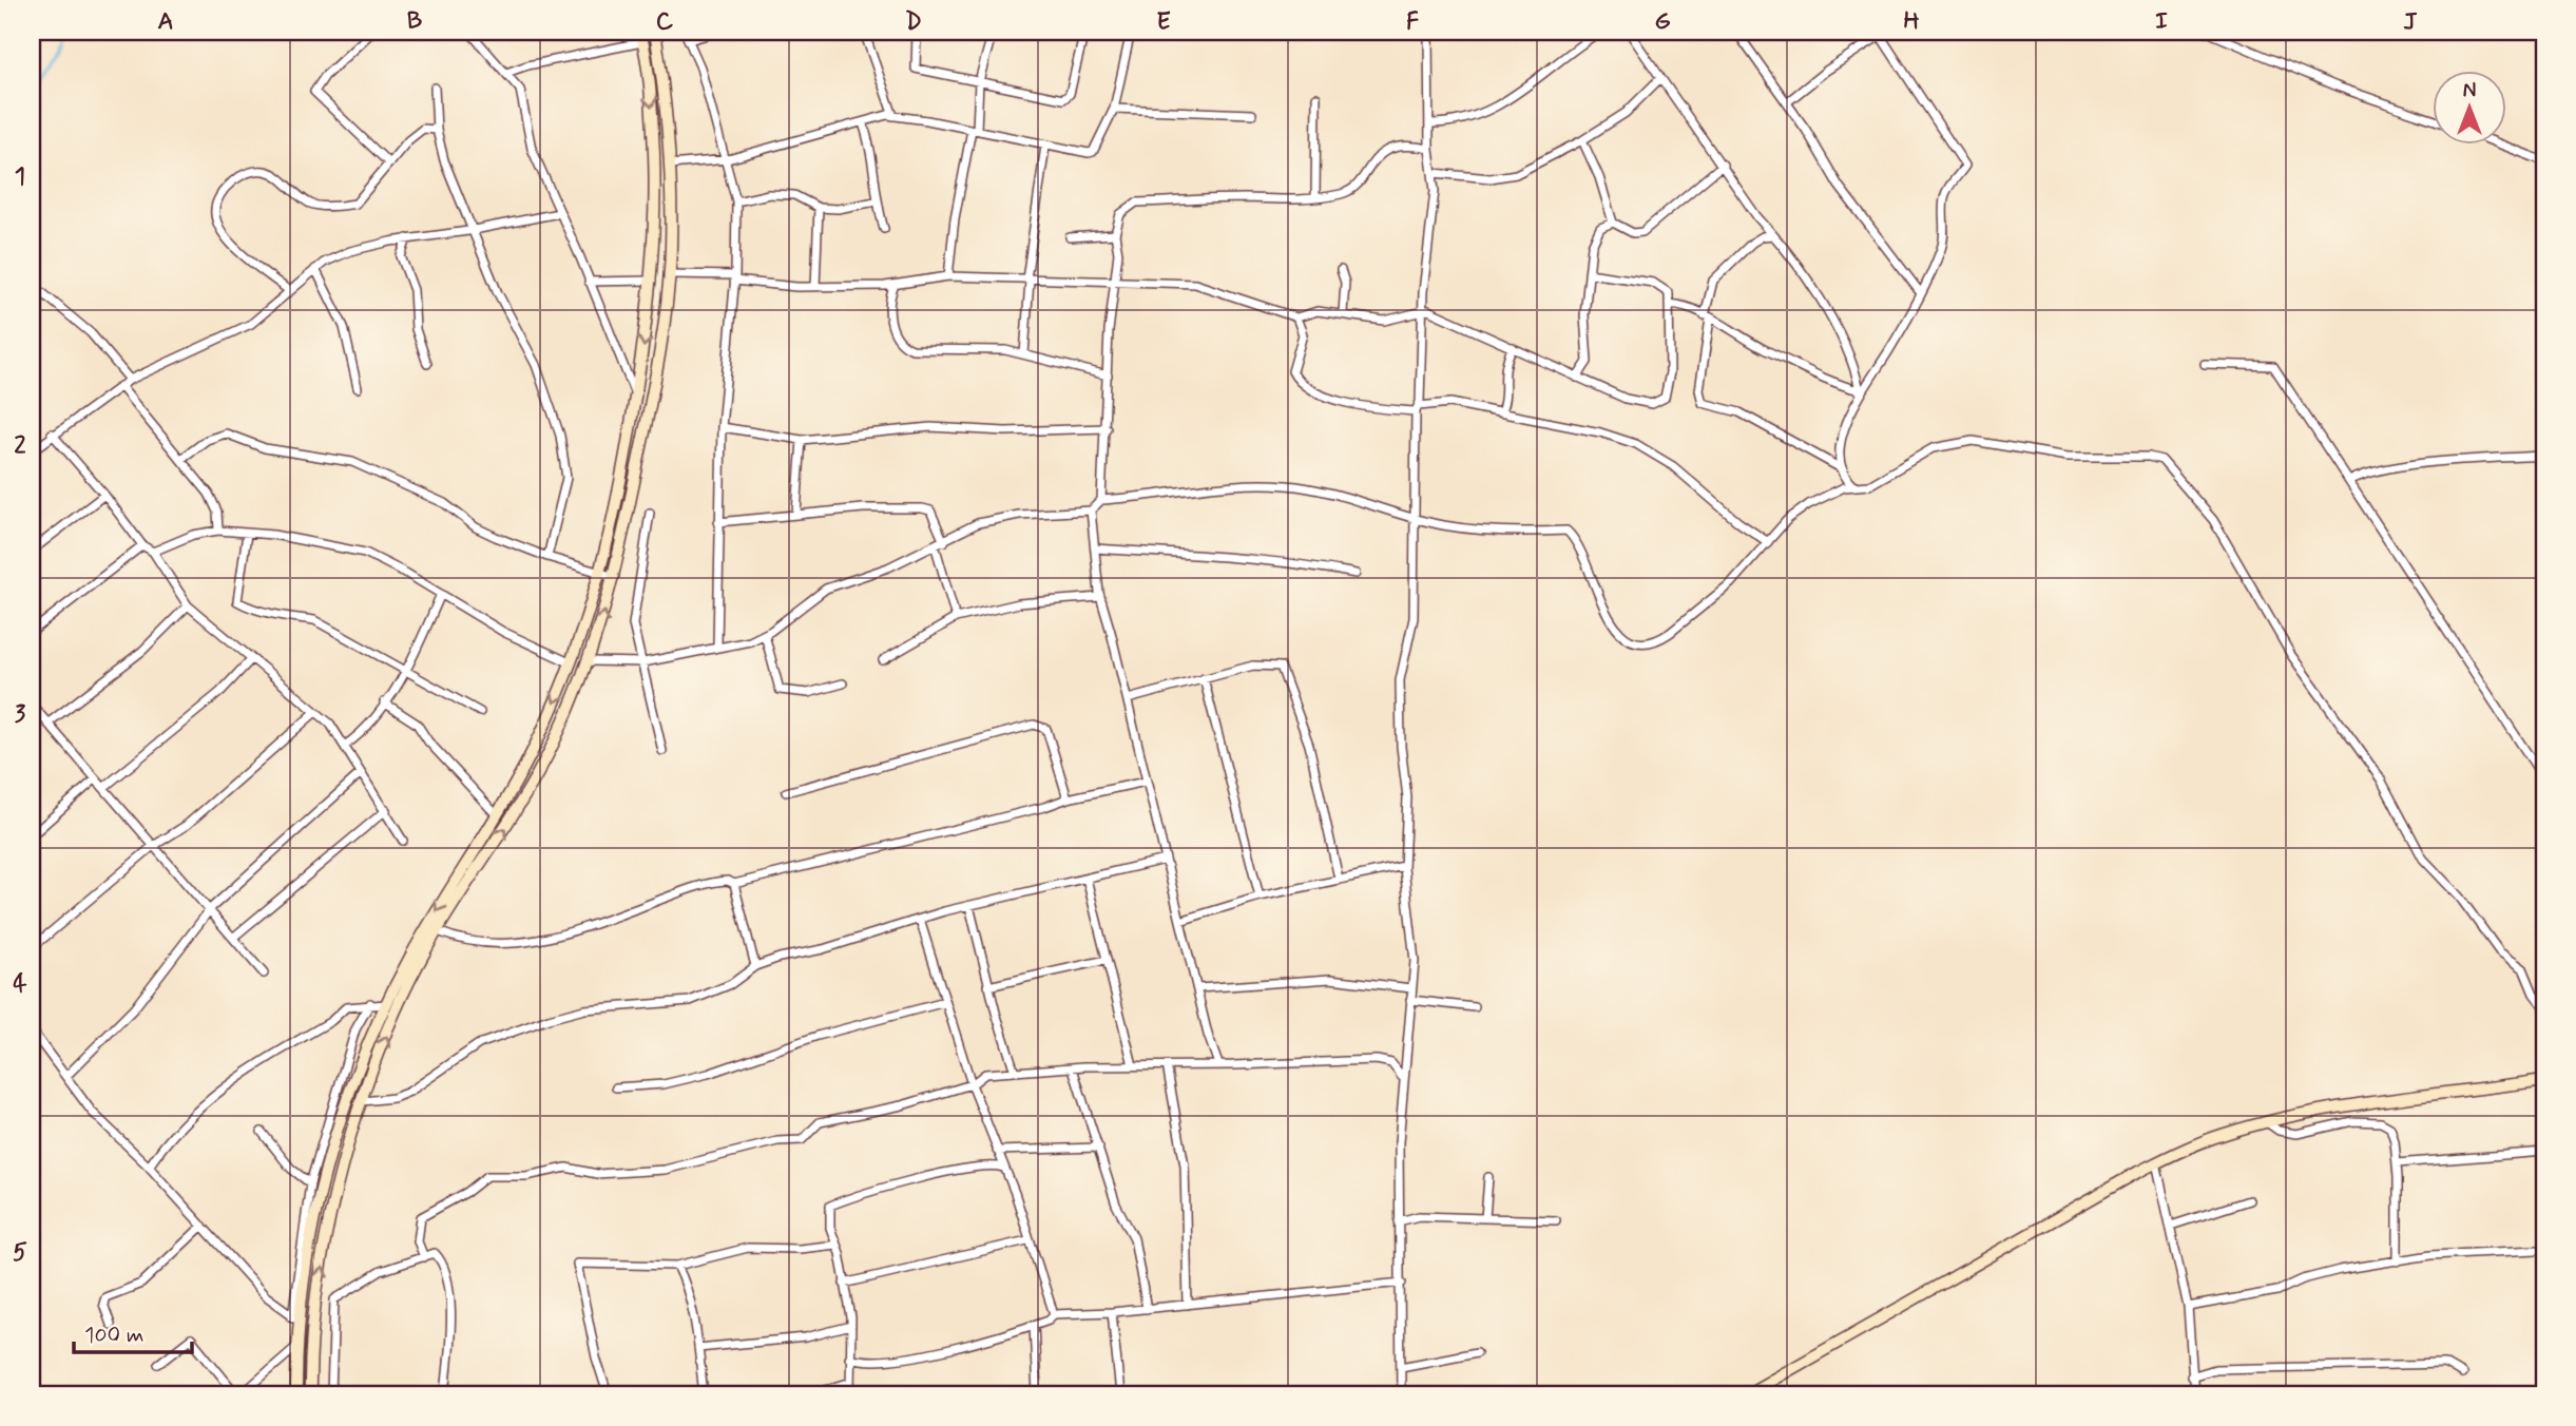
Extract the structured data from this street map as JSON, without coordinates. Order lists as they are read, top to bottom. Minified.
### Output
{"scale_bar":"100 m","north":"top","grid":{"columns":["A","B","C","D","E","F","G","H","I","J"],"rows":["1","2","3","4","5"]}}
